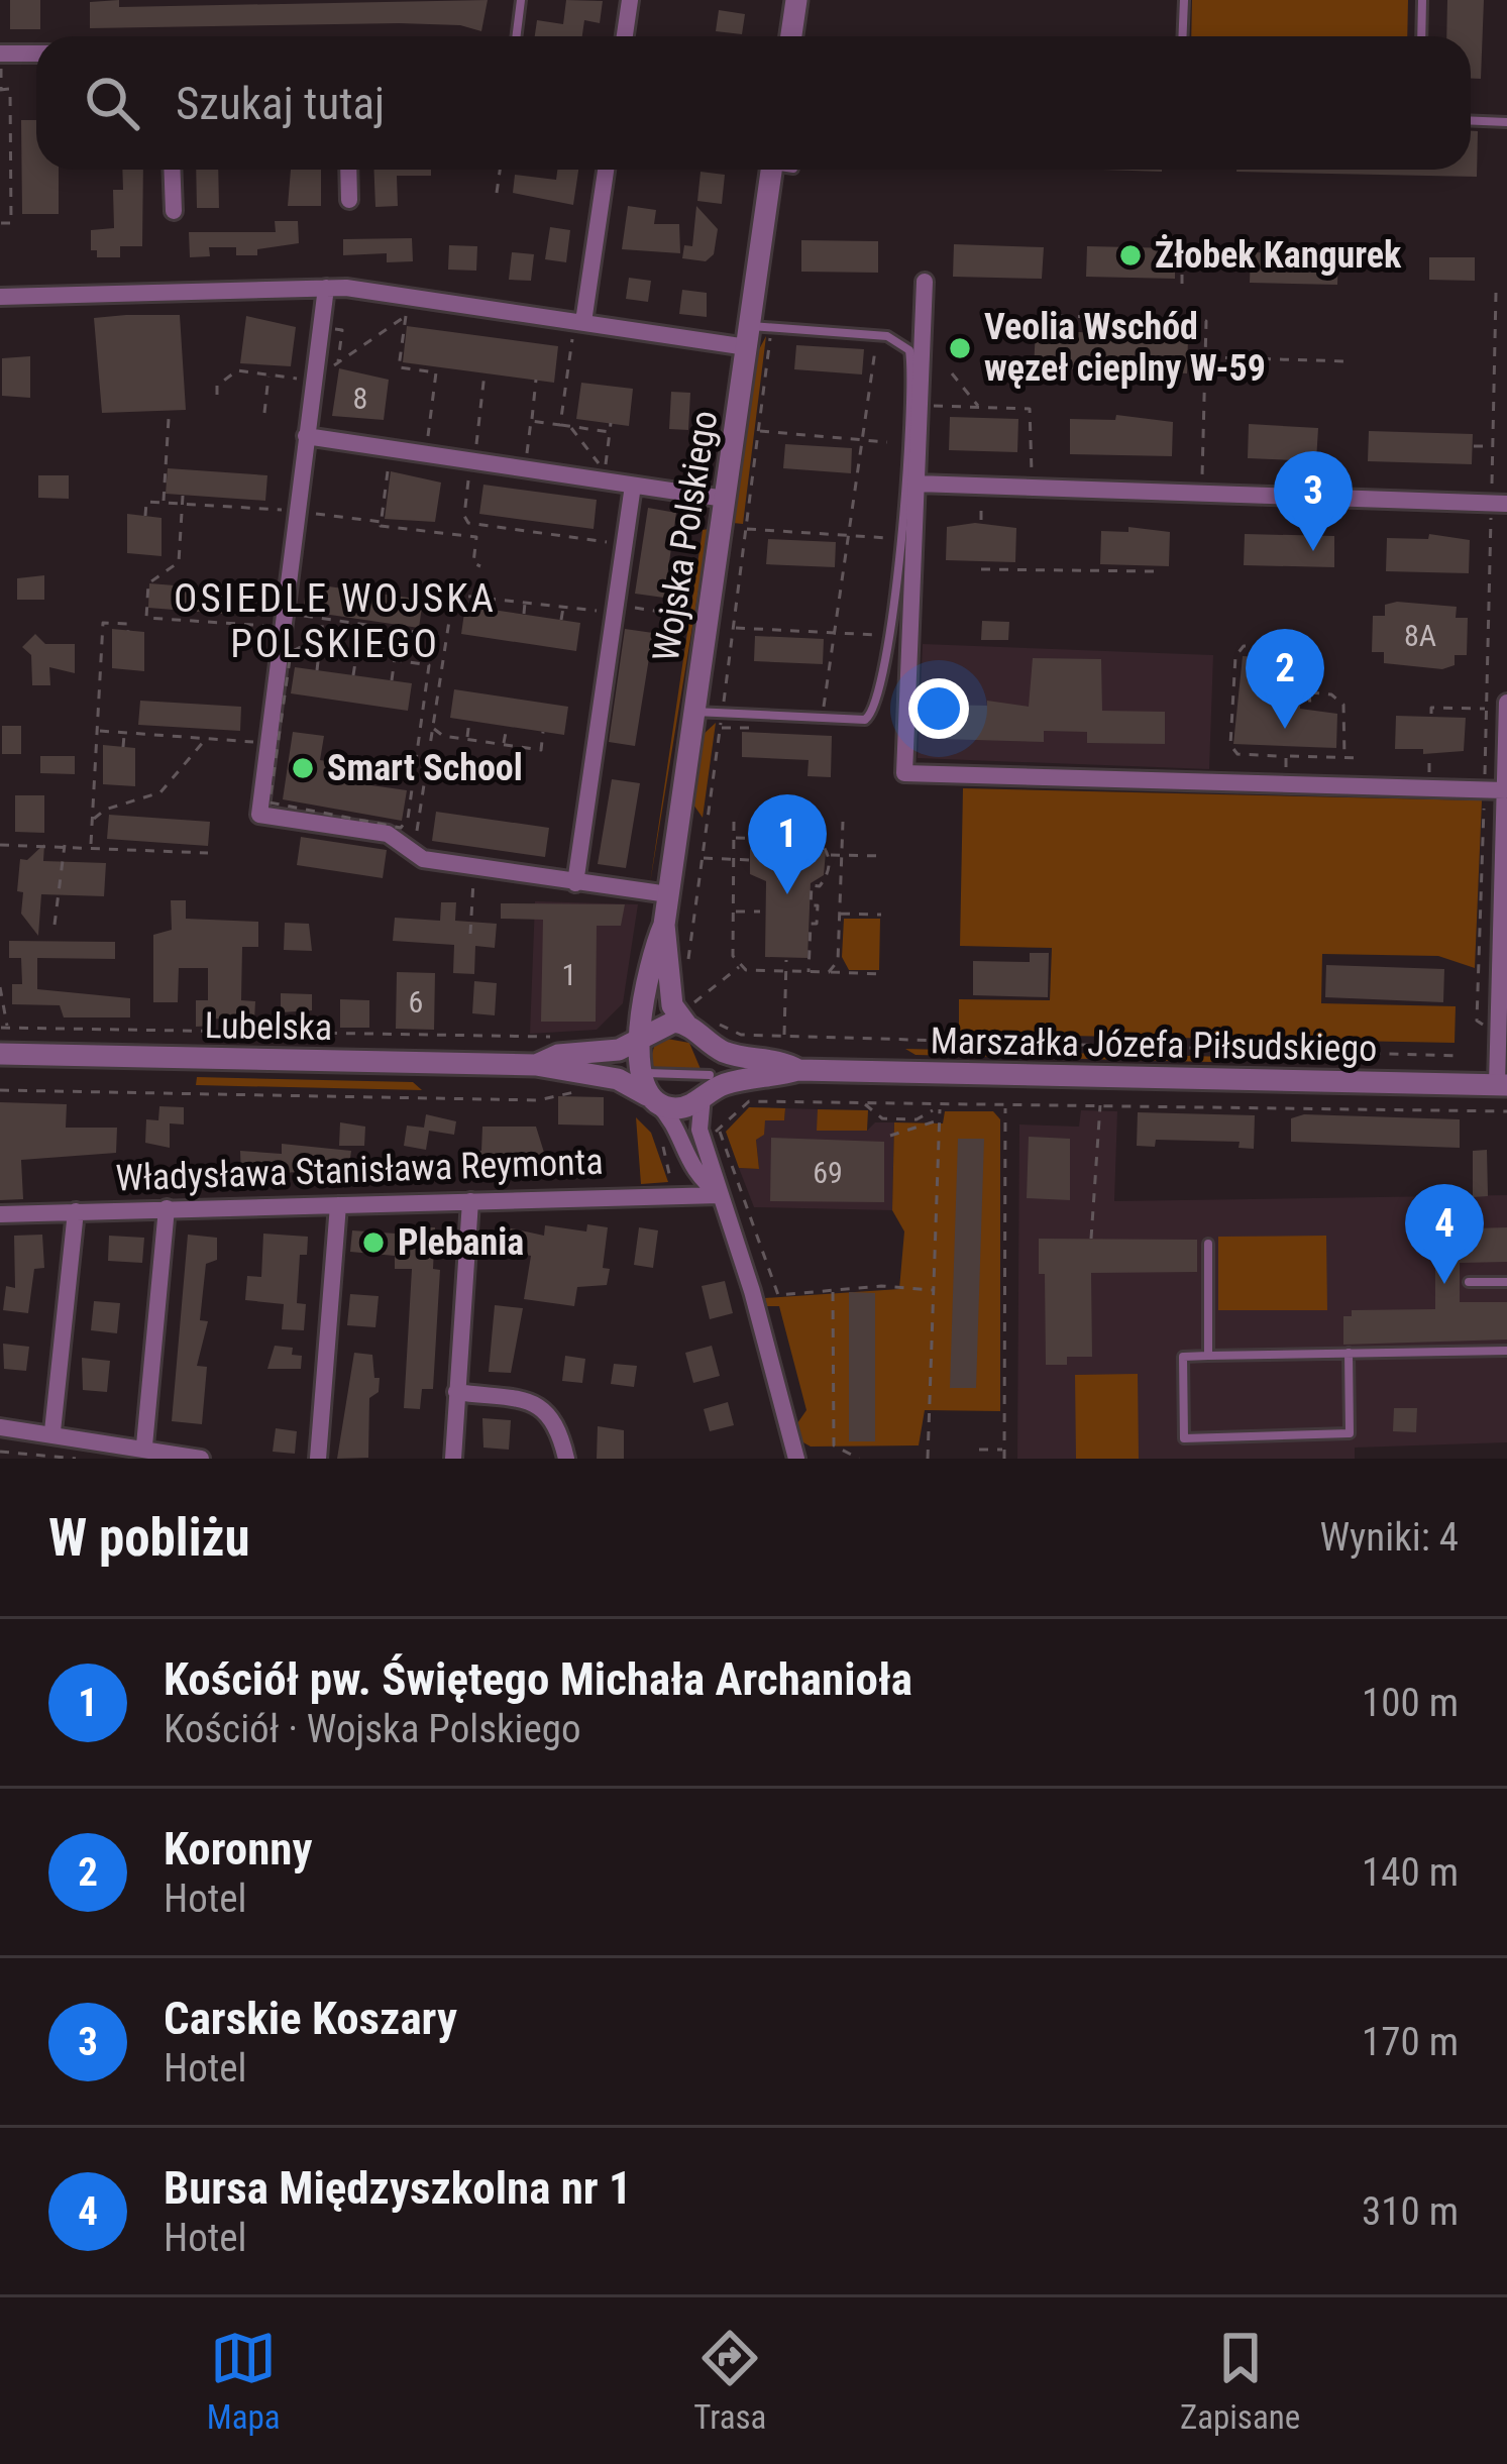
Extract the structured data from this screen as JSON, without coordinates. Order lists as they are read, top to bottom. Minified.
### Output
{"streets":{"street":["Wojska Polskiego","Lubelska","Marszałka Józefa Piłsudskiego","Władysława Stanisława Reymonta"]},"crossings":[["Wojska Polskiego","Lubelska"],["Lubelska","Marszałka Józefa Piłsudskiego"]],"districts":["OSIEDLE WOJSKA POLSKIEGO"],"places":["Żłobek Kangurek","Veolia Wschód węzeł cieplny W-59","Smart School","Plebania"],"house_numbers":["8","8A","1","6","69"],"page":{"search":"Szukaj tutaj","pins":["3","2","1","4"],"heading":["W pobliżu","Wyniki: 4"],"list":[{"mark":"1","name":"Kościół pw. Świętego Michała Archanioła","note":"Kościół · Wojska Polskiego","value":"100 m"},{"mark":"2","name":"Koronny","note":"Hotel","value":"140 m"},{"mark":"3","name":"Carskie Koszary","note":"Hotel","value":"170 m"},{"mark":"4","name":"Bursa Międzyszkolna nr 1","note":"Hotel","value":"310 m"}],"nav":["Mapa","Trasa","Zapisane"]}}
